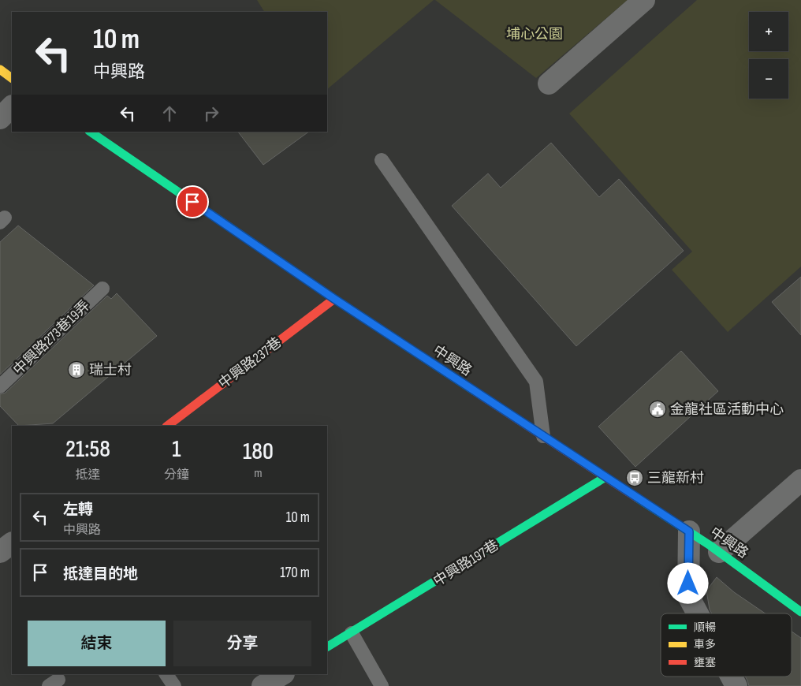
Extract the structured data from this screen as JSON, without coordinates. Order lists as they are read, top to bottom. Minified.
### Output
{"streets":{"street":["中興路","中興路237巷","中興路197巷"],"lane":["中興路273巷19弄"]},"crossings":[["中興路","中興路237巷"],["中興路","中興路197巷"]],"parks":["埔心公園"],"places":{"building":["瑞士村"],"public building":["金龍社區活動中心"],"bus stop":["三龍新村"]},"legend":["順暢","車多","壅塞"],"page":{"map_buttons":["+","−"],"turn":["10 m","中興路"],"eta":["21:58","抵達","1","分鐘","180","m"],"list":[{"name":"左轉","note":"中興路","value":"10 m"},{"name":"抵達目的地","value":"170 m"}],"buttons":["結束","分享"]}}
